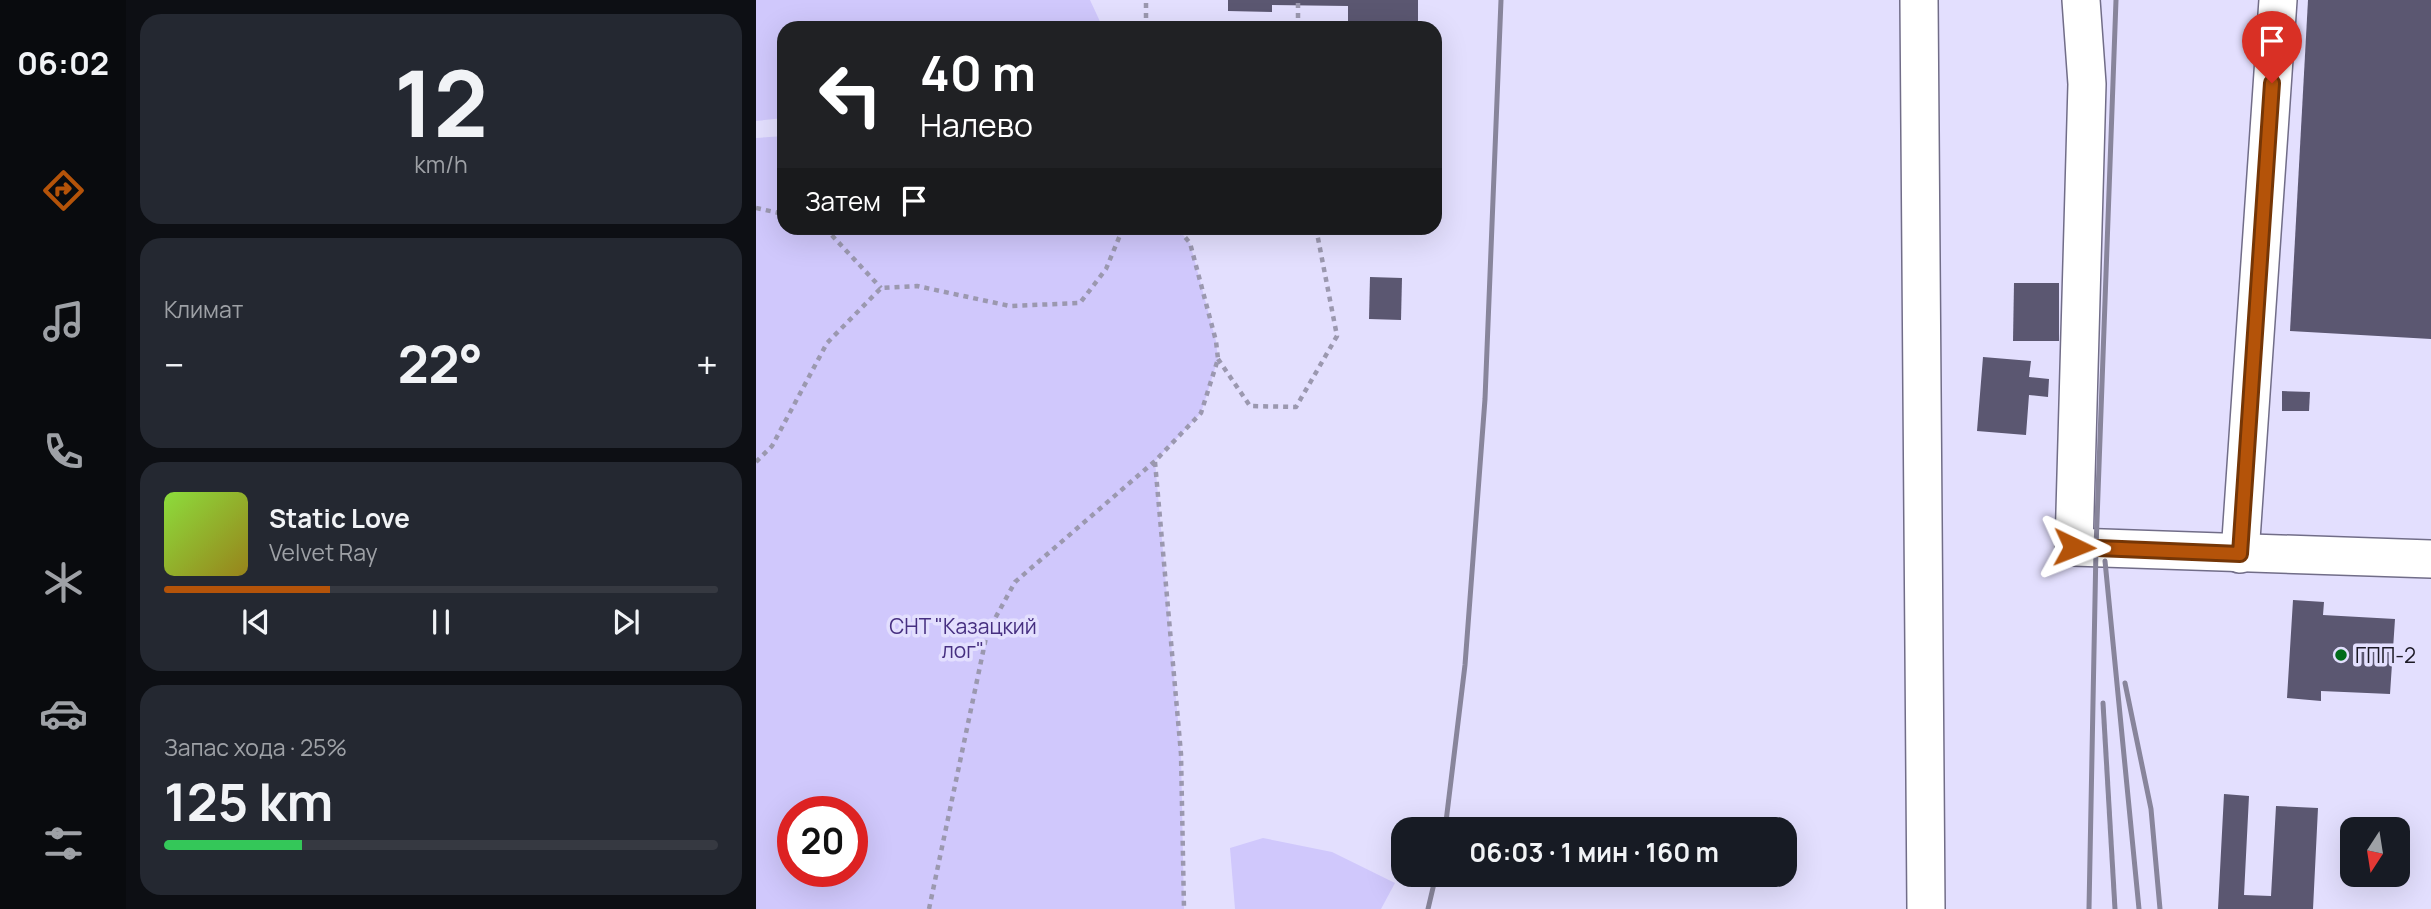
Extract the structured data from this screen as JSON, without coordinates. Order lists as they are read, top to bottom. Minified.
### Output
{"parks":["СНТ \"Казацкий лог\""],"places":["ГПП-2"],"north":"bottom","page":{"tabs":"06:02","tile":[["12","km/h"],"Климат",["Запас хода · 25%","125 km"]],"turn":["40 m","Налево"],"then":"Затем","heat":["−","22°","+"],"song":["Static Love","Velvet Ray"],"limit":"20","trip":"06:03 · 1 мин · 160 m"}}
